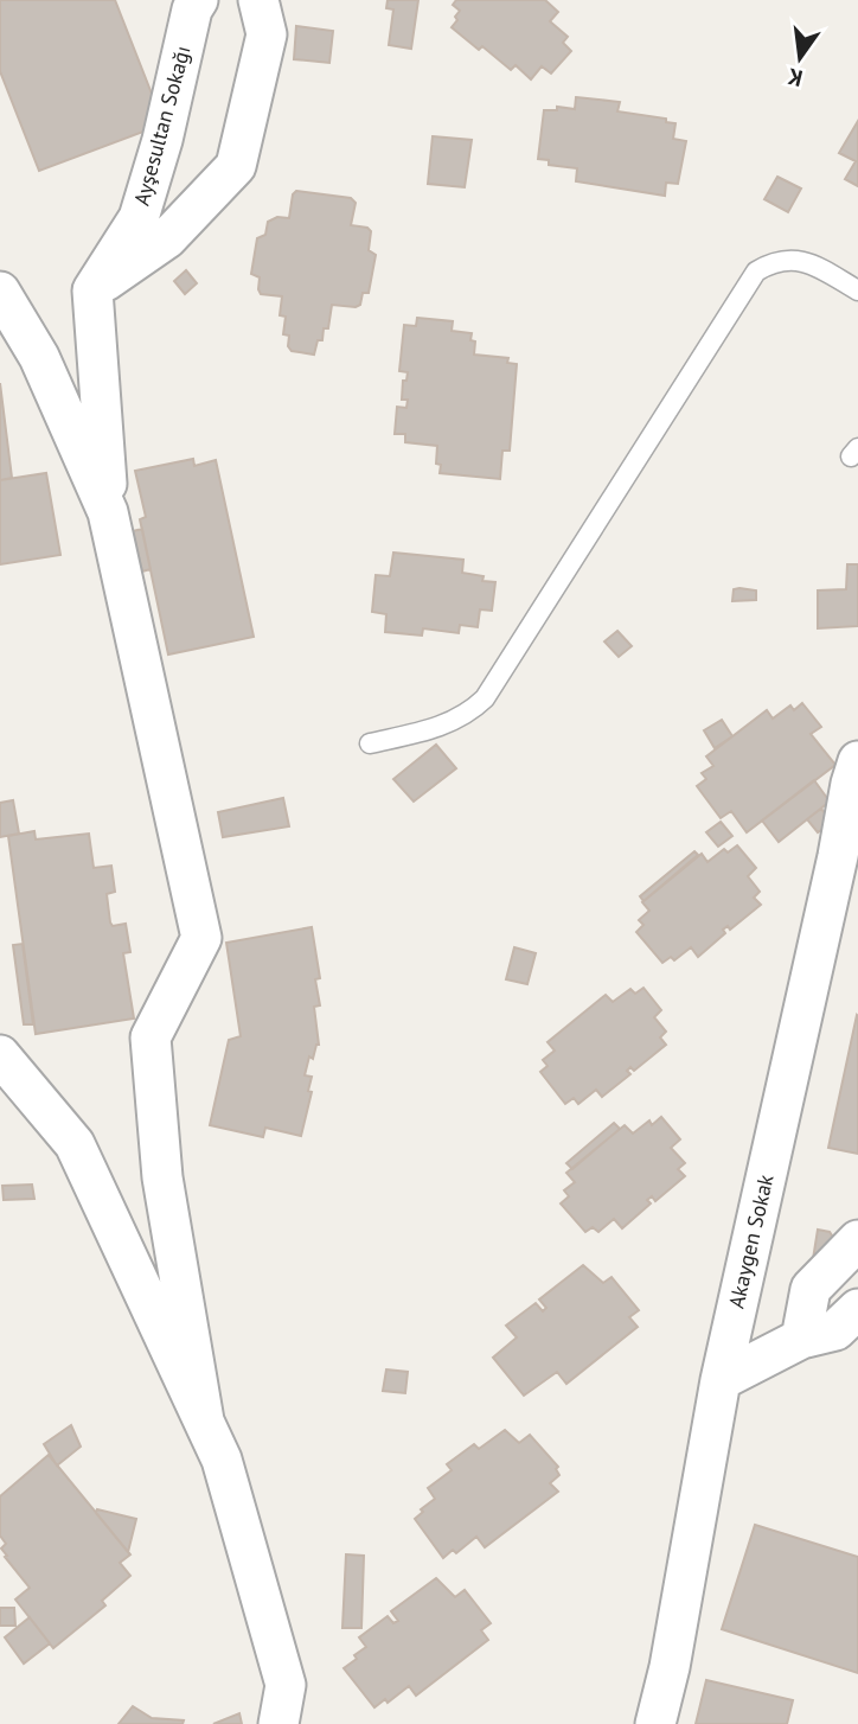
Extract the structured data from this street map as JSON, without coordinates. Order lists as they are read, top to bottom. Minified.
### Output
{"streets":{"street":["Ayşesultan Sokağı","Akaygen Sokak"]},"north":"bottom"}
